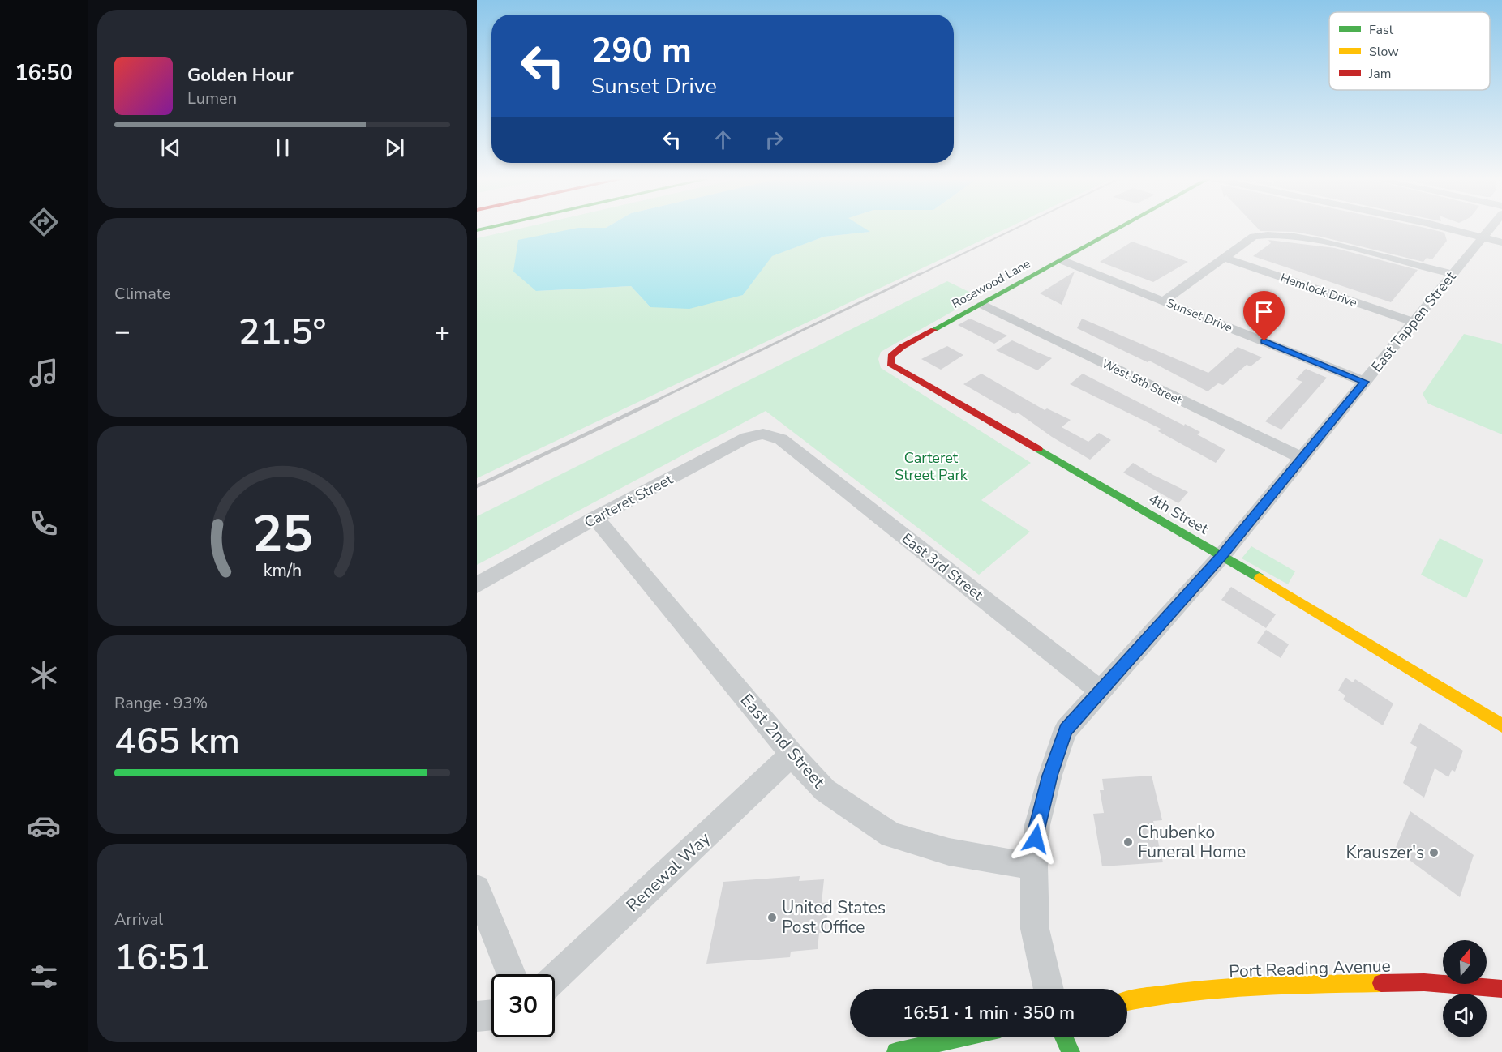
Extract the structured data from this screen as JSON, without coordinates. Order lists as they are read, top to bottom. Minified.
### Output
{"streets":{"main road":["Rosewood Lane","4th Street","Port Reading Avenue"],"street":["Hemlock Drive","Sunset Drive","East Tappen Street","West 5th Street","Carteret Street","East 3rd Street","East 2nd Street","Renewal Way"]},"crossings":[["Rosewood Lane","Sunset Drive"],["Rosewood Lane","West 5th Street"],["Rosewood Lane","4th Street"],["Hemlock Drive","East Tappen Street"],["Sunset Drive","East Tappen Street"],["East Tappen Street","West 5th Street"],["East Tappen Street","4th Street"],["East Tappen Street","East 3rd Street"],["East Tappen Street","East 2nd Street"],["Carteret Street","East 3rd Street"],["Carteret Street","East 2nd Street"],["East 2nd Street","Renewal Way"]],"parks":["Carteret Street Park"],"places":["Chubenko Funeral Home","Krauszer's","United States Post Office"],"legend":["Fast","Slow","Jam"],"north":"top","page":{"tabs":"16:50","turn":["290 m","Sunset Drive"],"song":["Golden Hour","Lumen"],"tile":["Climate",["Range · 93%","465 km"],["Arrival","16:51"]],"heat":["−","21.5°","+"],"limit":"30","trip":"16:51 · 1 min · 350 m","gauge":["25","km/h"]}}
